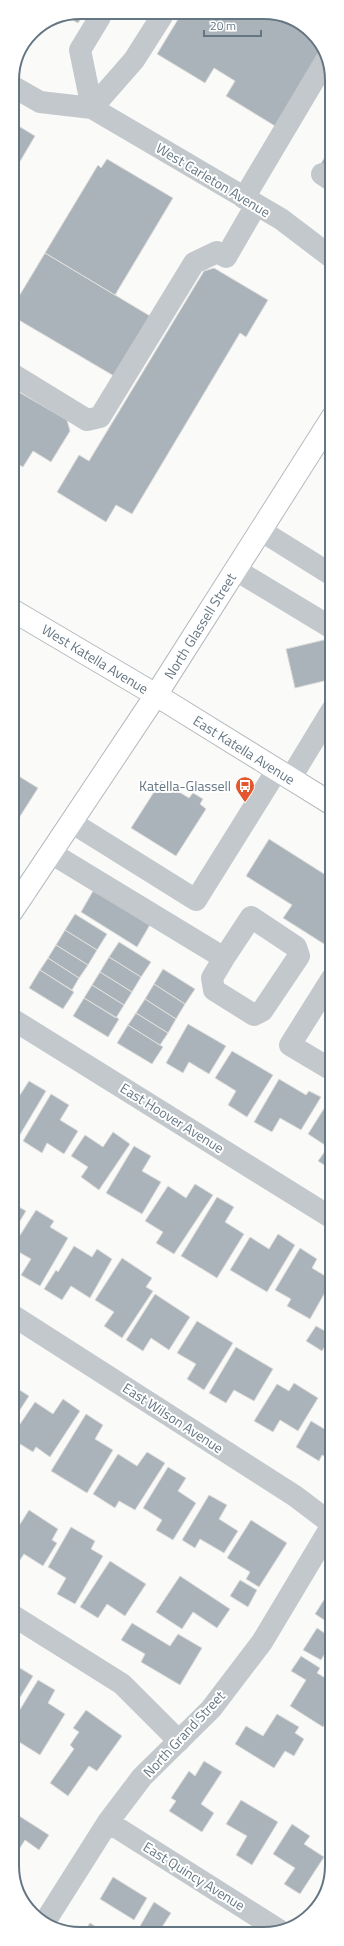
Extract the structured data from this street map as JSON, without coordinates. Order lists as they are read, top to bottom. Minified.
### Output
{"streets":{"main road":["North Glassell Street","West Katella Avenue","East Katella Avenue"],"street":["West Carleton Avenue","East Hoover Avenue","East Wilson Avenue","North Grand Street","East Quincy Avenue"]},"crossings":[["North Glassell Street","West Katella Avenue"],["North Glassell Street","East Katella Avenue"],["West Katella Avenue","East Katella Avenue"],["North Grand Street","East Quincy Avenue"]],"places":{"bus stop":["Katella-Glassell"]},"scale_bar":"20 m"}
